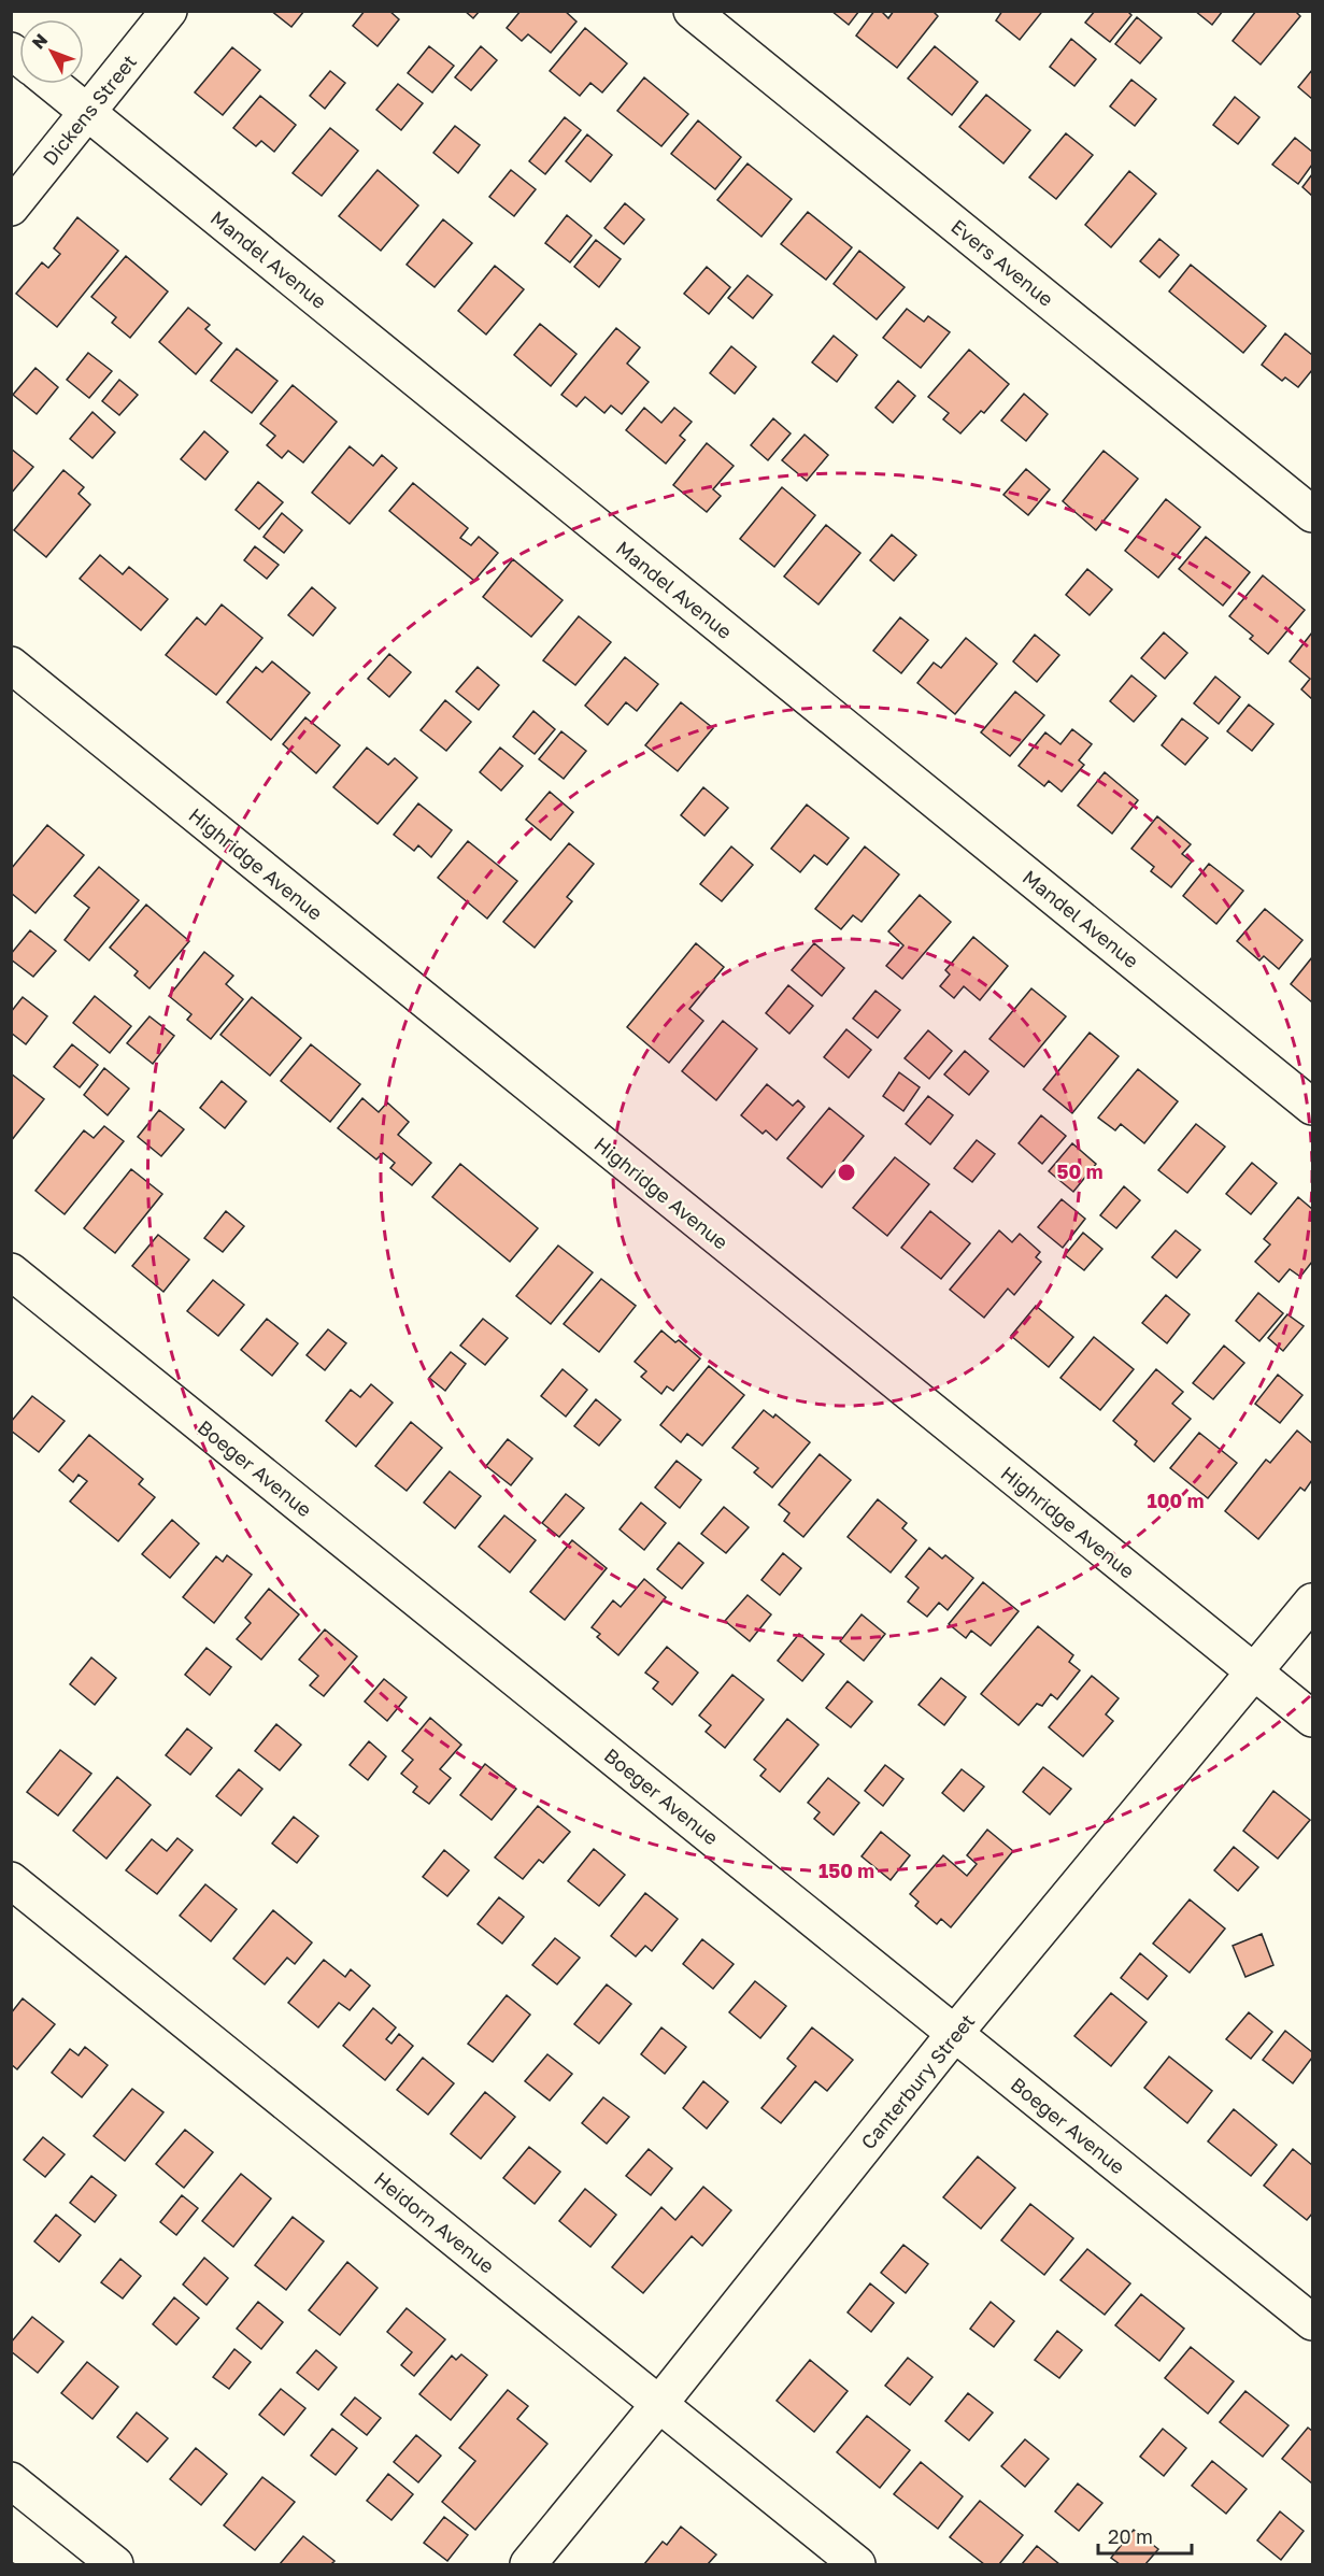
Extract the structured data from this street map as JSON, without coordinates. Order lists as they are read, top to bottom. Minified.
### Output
{"streets":{"street":["Dickens Street","Mandel Avenue","Evers Avenue","Highridge Avenue","Boeger Avenue","Canterbury Street","Heidorn Avenue"]},"crossings":[["Dickens Street","Mandel Avenue"],["Highridge Avenue","Canterbury Street"],["Boeger Avenue","Canterbury Street"],["Canterbury Street","Heidorn Avenue"]],"scale_bar":"20 m","north":"top left","rings":["50 m","100 m","150 m"]}
